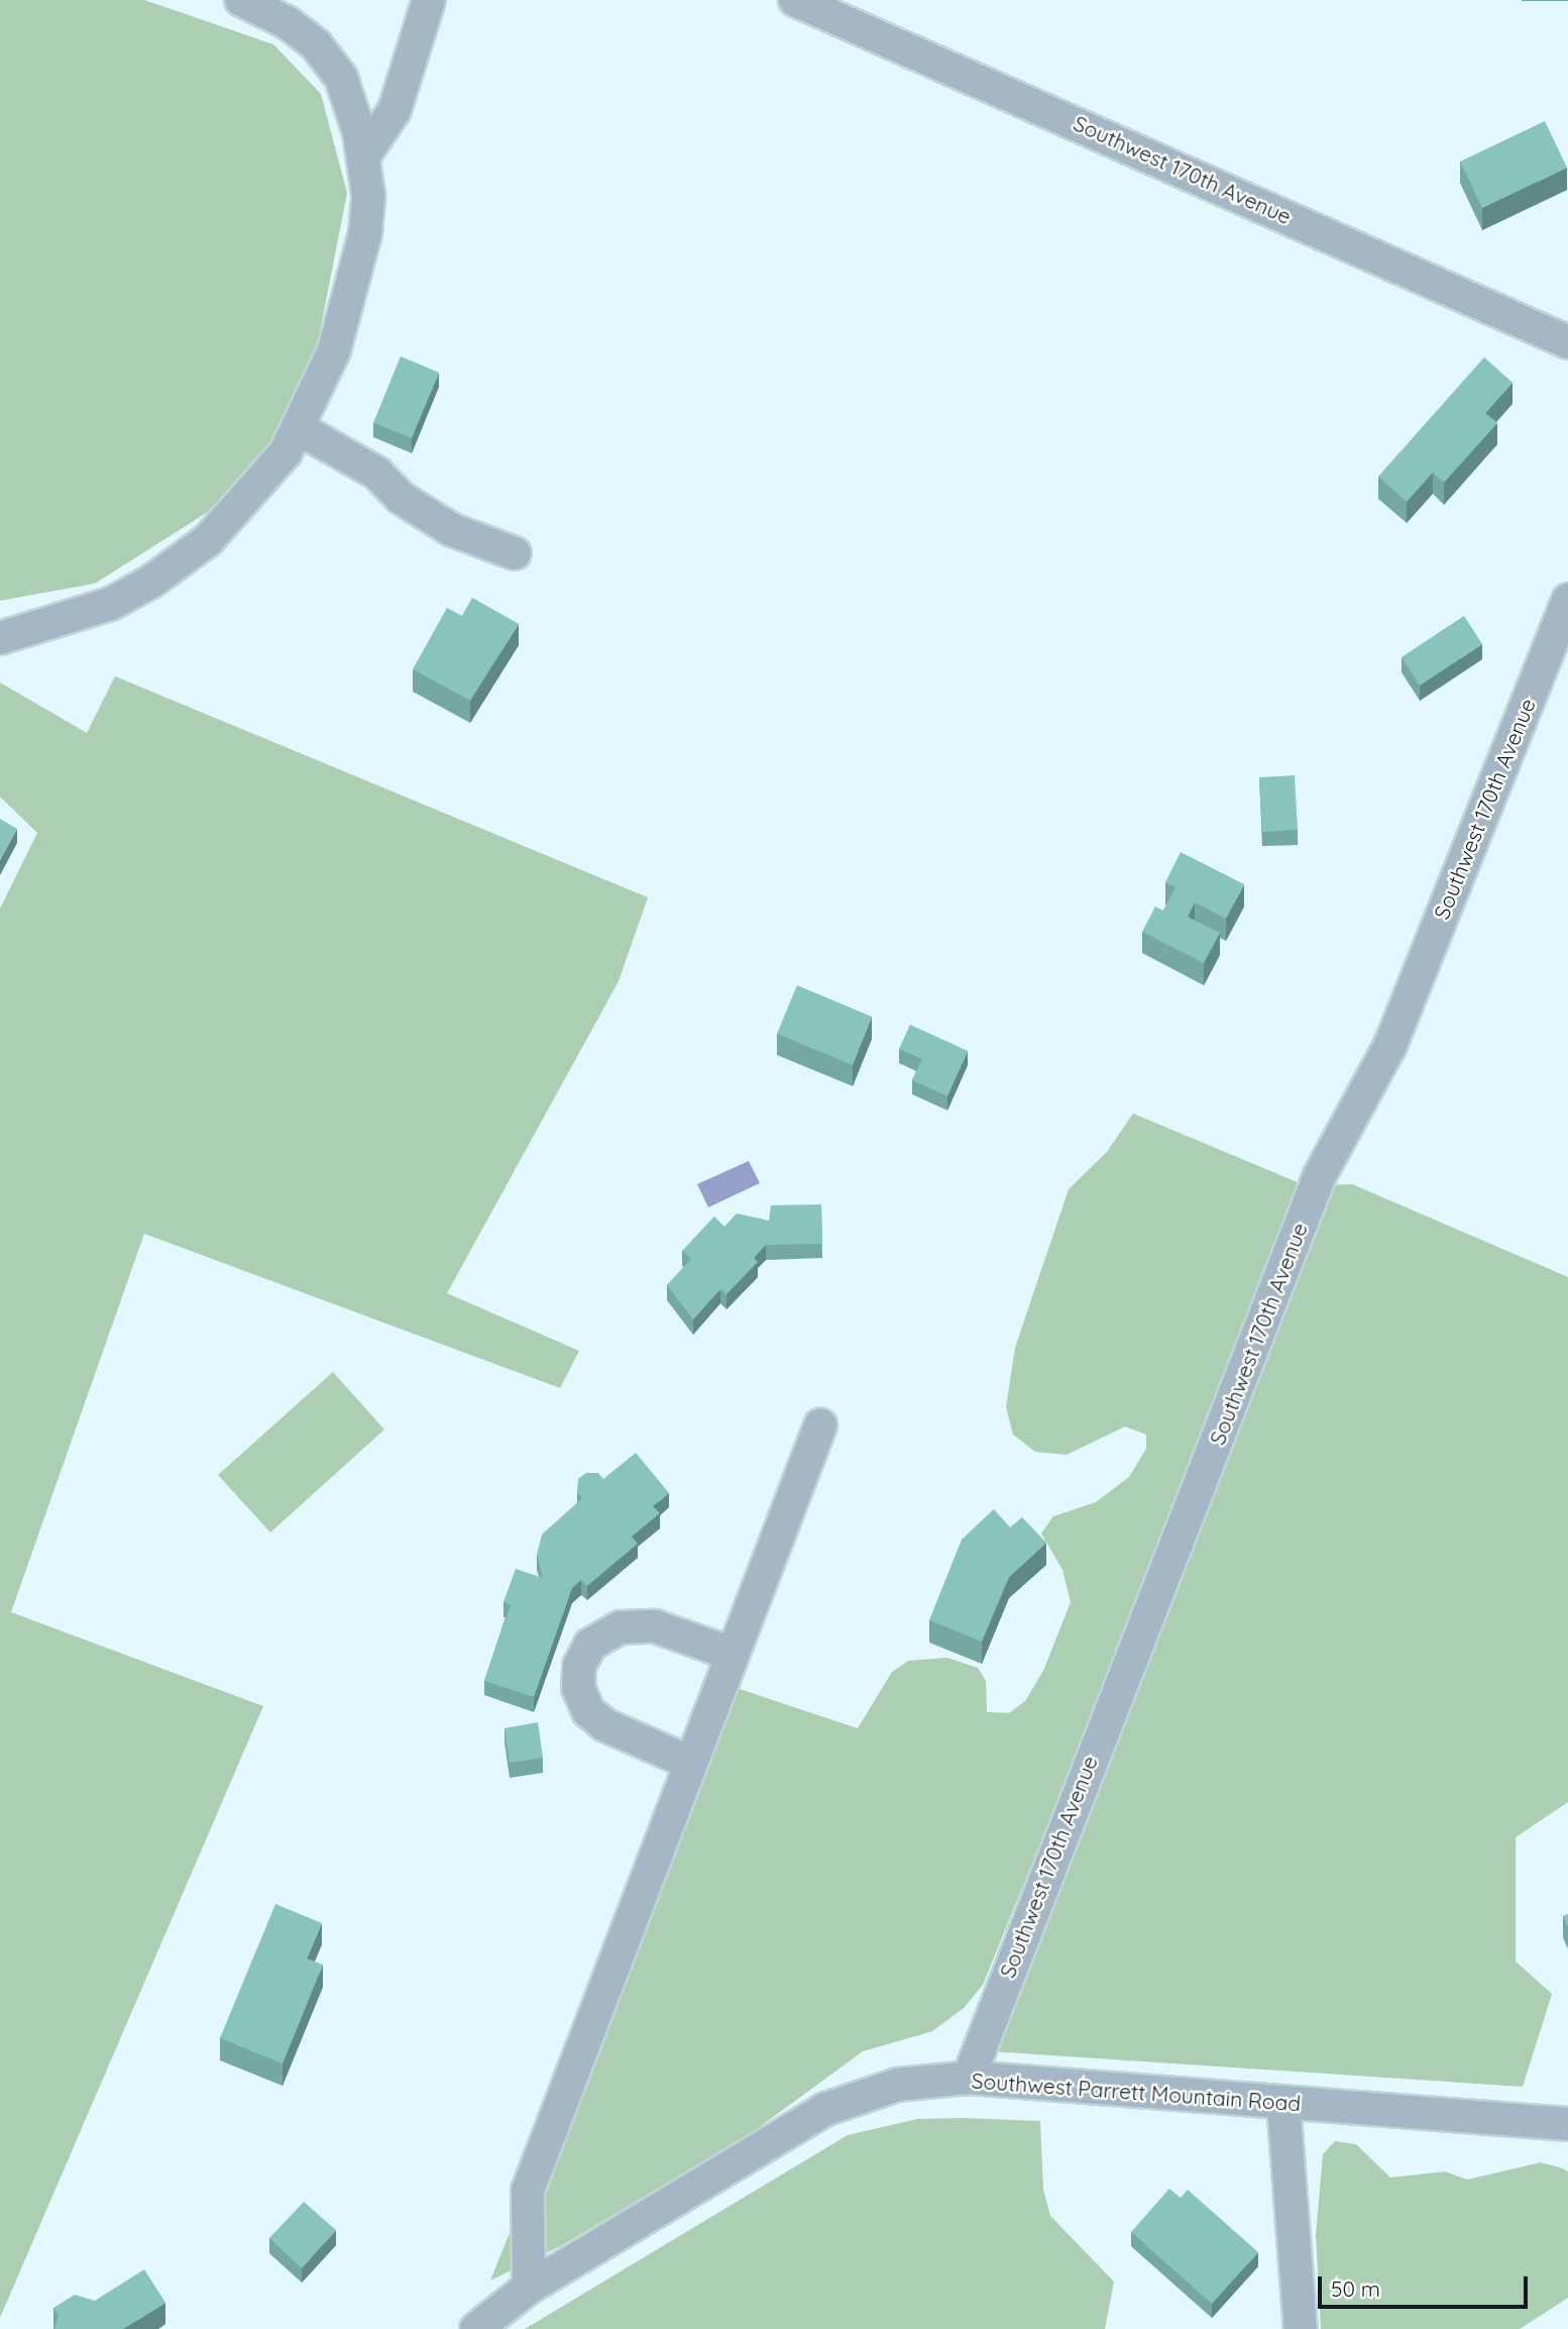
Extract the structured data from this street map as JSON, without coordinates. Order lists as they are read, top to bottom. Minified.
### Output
{"streets":{"street":["Southwest 170th Avenue","Southwest Parrett Mountain Road"]},"crossings":[["Southwest 170th Avenue","Southwest Parrett Mountain Road"]],"scale_bar":"50 m"}
